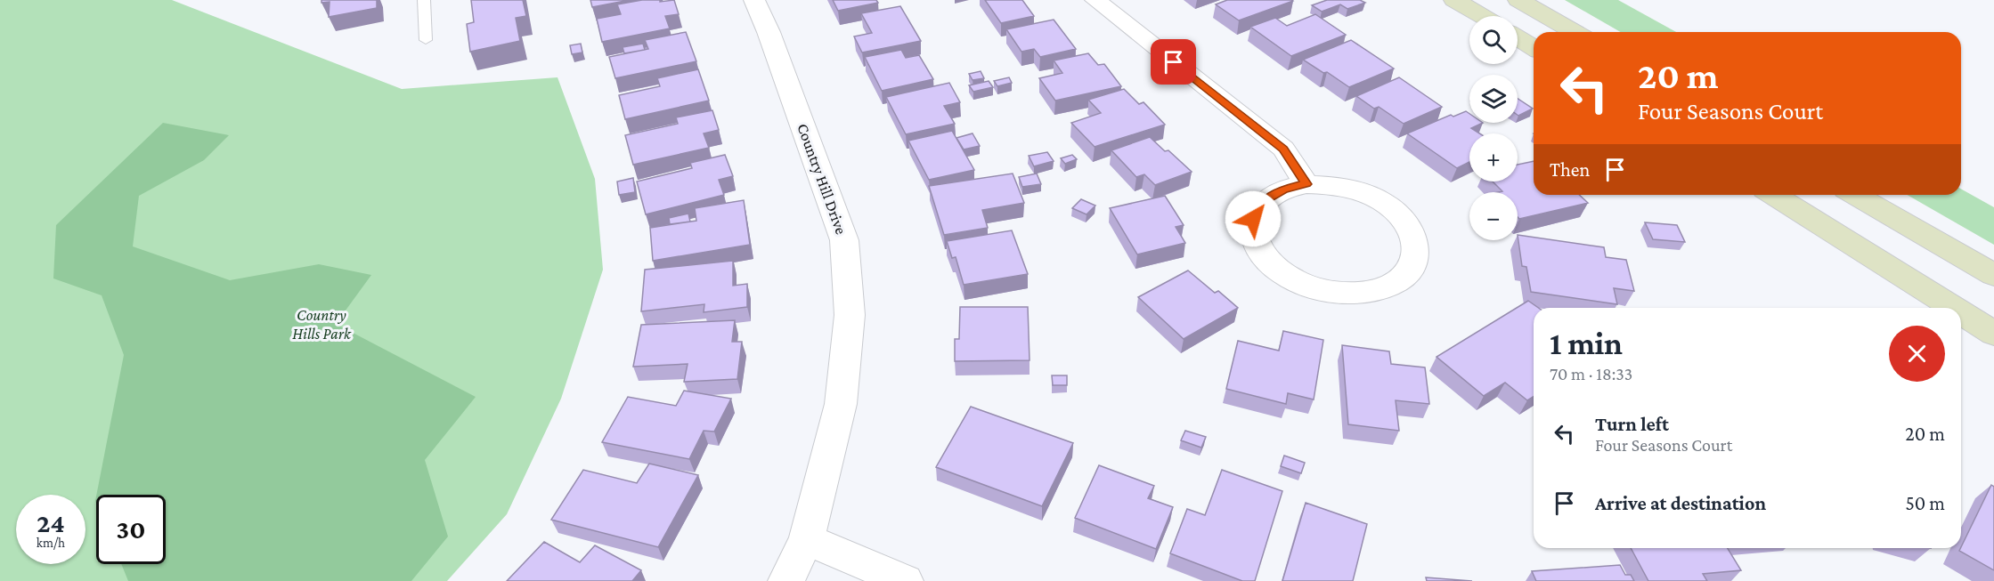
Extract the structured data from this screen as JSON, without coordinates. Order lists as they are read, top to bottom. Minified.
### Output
{"streets":{"street":["Country Hill Drive"]},"parks":["Country Hills Park"],"page":{"map_buttons":["+","−"],"turn":["20 m","Four Seasons Court"],"then":"Then","heading":["1 min","70 m · 18:33"],"list":[{"name":"Turn left","note":"Four Seasons Court","value":"20 m"},{"name":"Arrive at destination","value":"50 m"}],"speed":"24 km/h","limit":"30"}}
